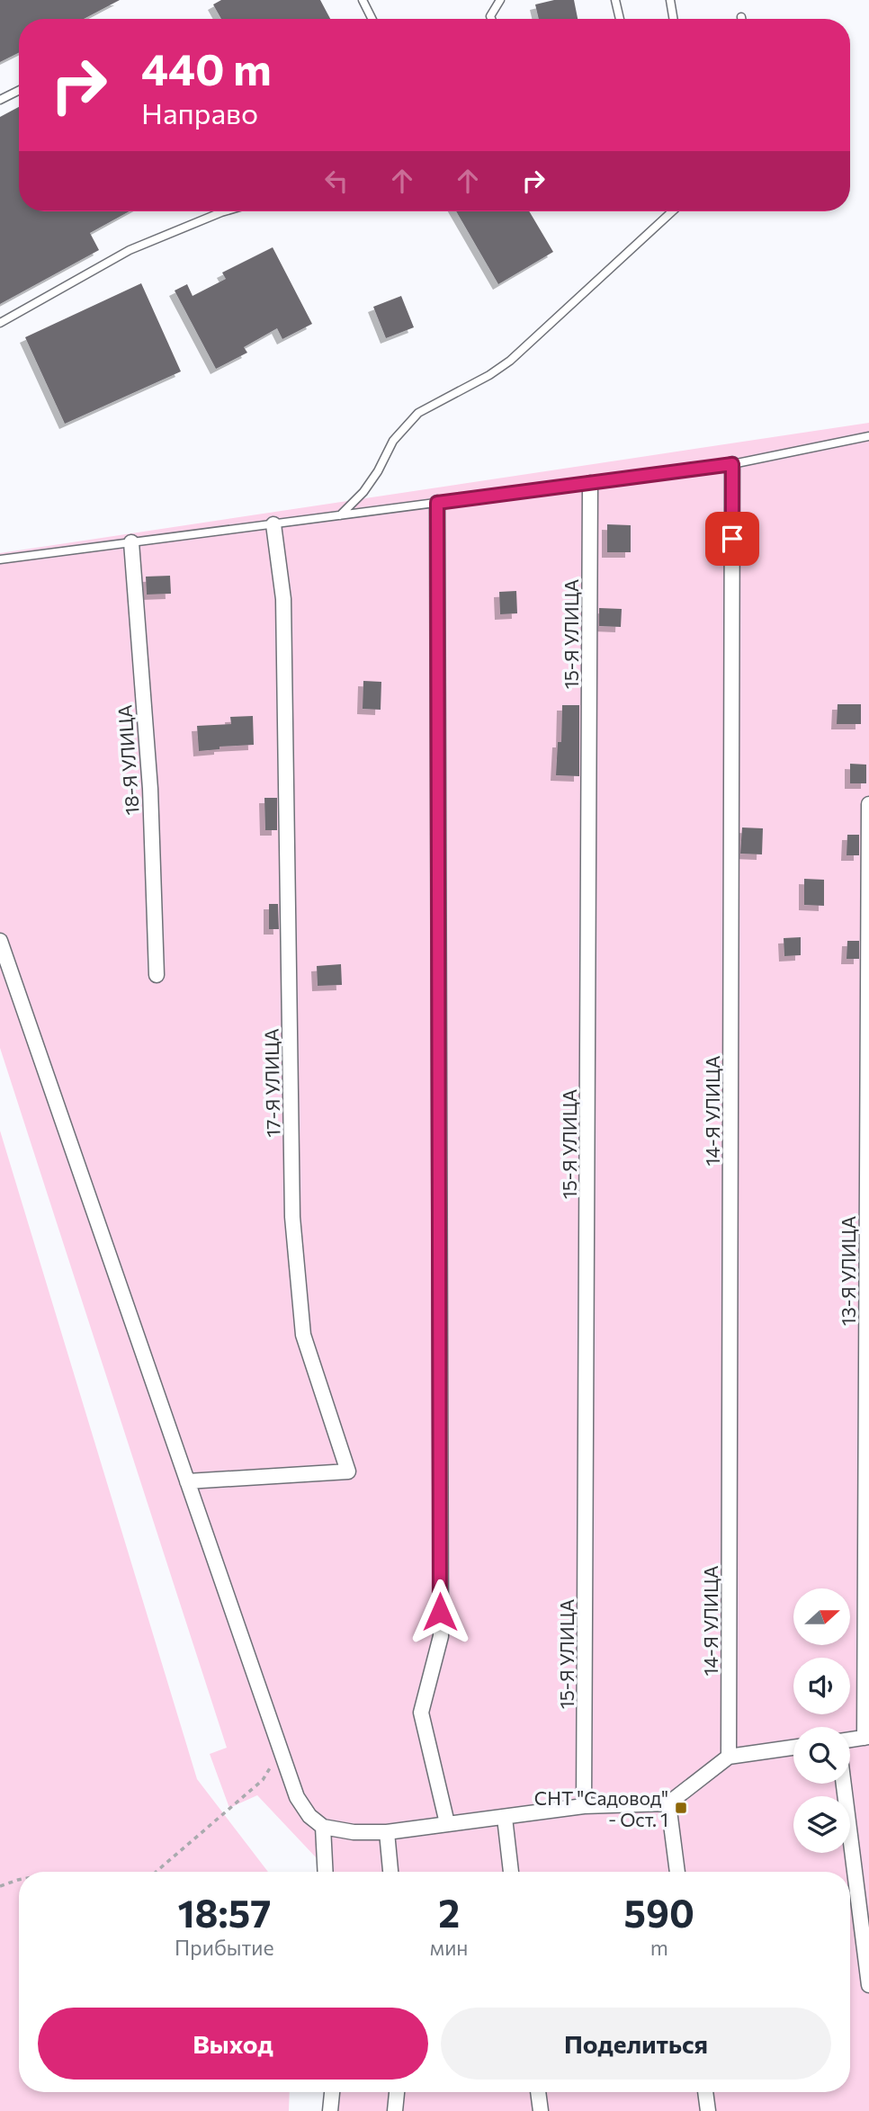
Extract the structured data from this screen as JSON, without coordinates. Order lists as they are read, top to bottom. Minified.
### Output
{"streets":{"street":["15-Я УЛИЦА","18-Я УЛИЦА","17-Я УЛИЦА","14-Я УЛИЦА","13-Я УЛИЦА"]},"places":{"transit":["СНТ \"Садовод\" - Ост. 1"]},"north":"right","page":{"turn":["440 m","Направо"],"eta":["18:57","Прибытие","2","мин","590","m"],"buttons":["Выход","Поделиться"]}}
